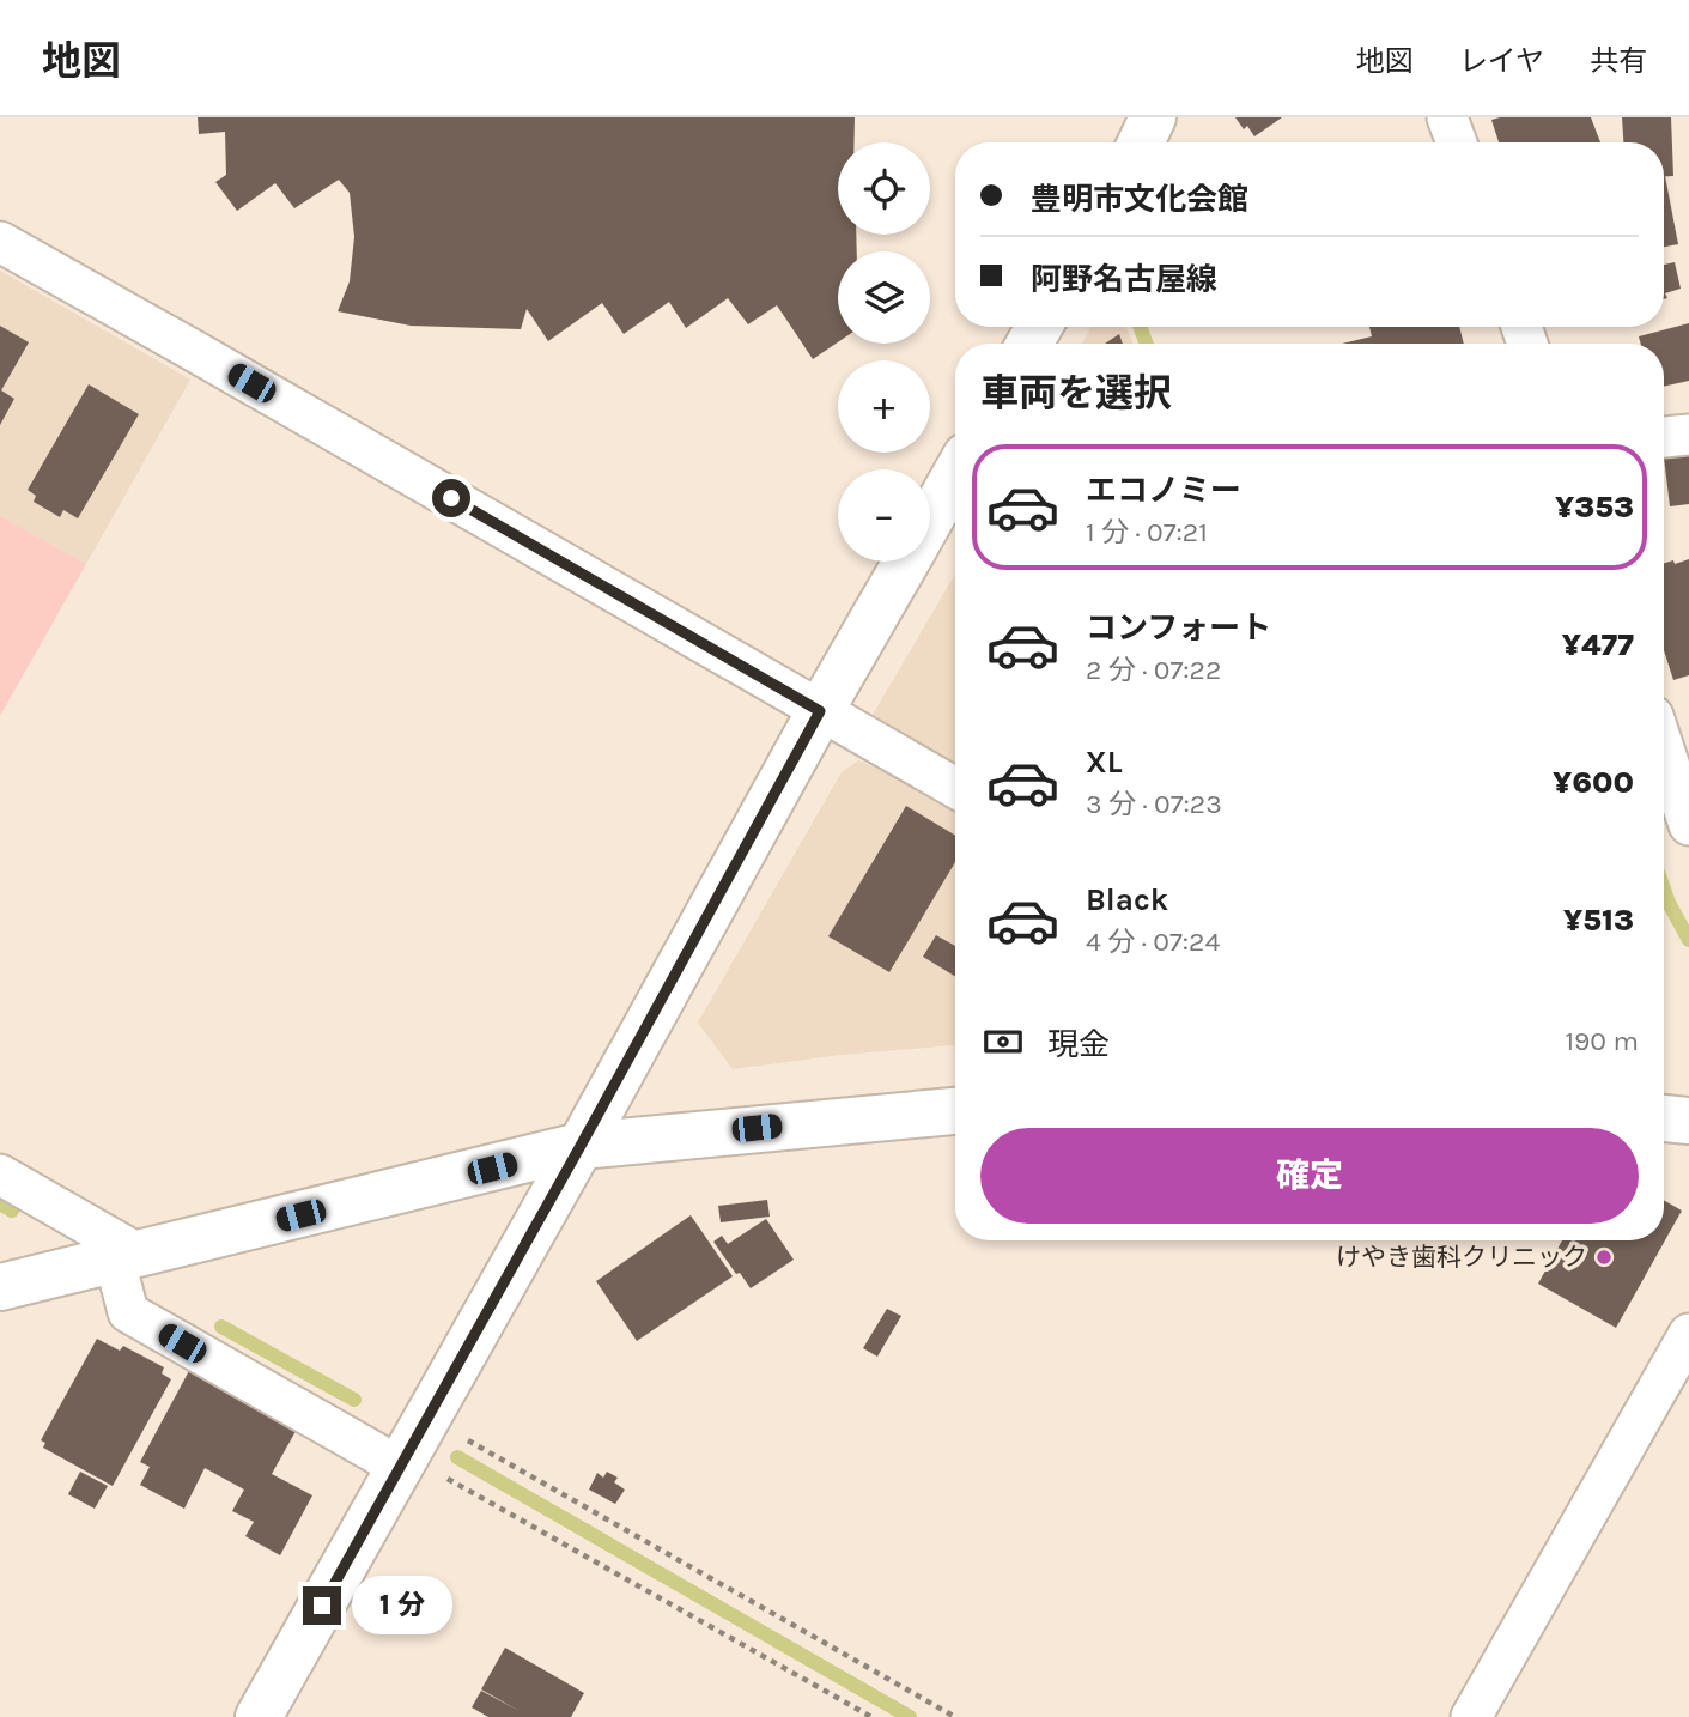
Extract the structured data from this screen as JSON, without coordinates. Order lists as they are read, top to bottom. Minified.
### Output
{"places":["けやき歯科クリニック"],"page":{"header":"地図","nav":["地図","レイヤ","共有"],"map_buttons":["+","−"],"banner":["豊明市文化会館","阿野名古屋線"],"heading":"車両を選択","list":[{"name":"エコノミー","note":"1 分 · 07:21","value":"¥353"},{"name":"コンフォート","note":"2 分 · 07:22","value":"¥477"},{"name":"XL","note":"3 分 · 07:23","value":"¥600"},{"name":"Black","note":"4 分 · 07:24","value":"¥513"}],"pay":["現金","190 m"],"buttons":"確定","bubble":"1 分"}}
